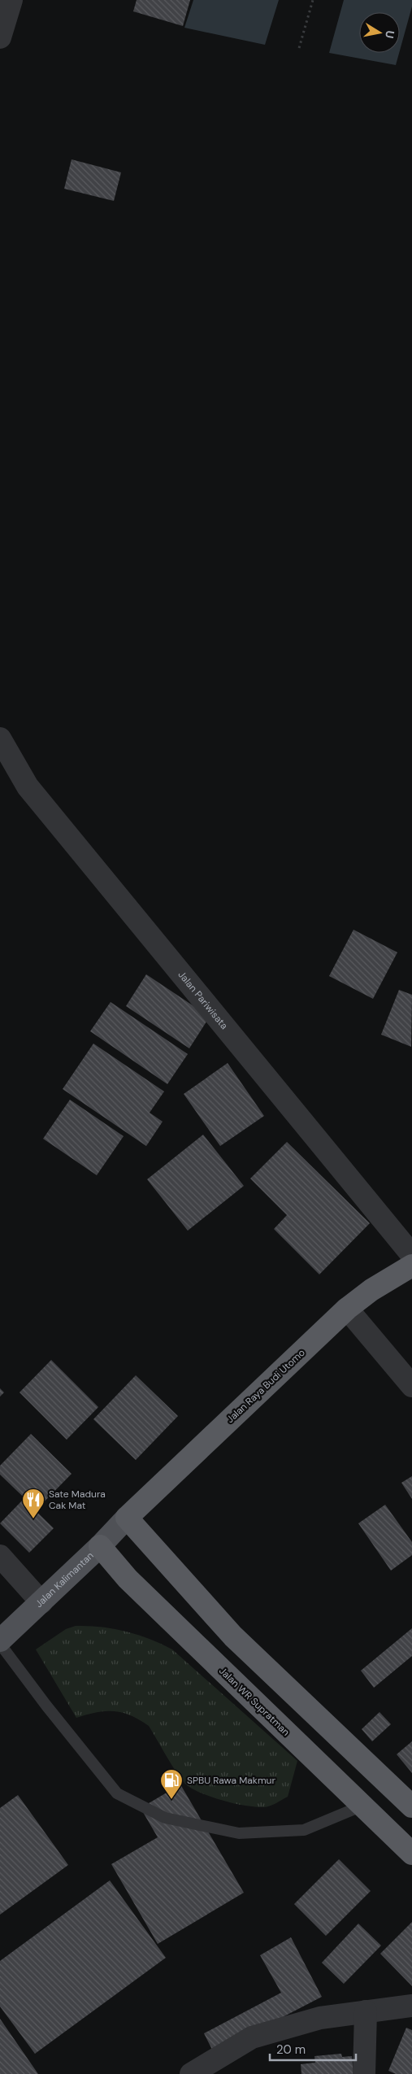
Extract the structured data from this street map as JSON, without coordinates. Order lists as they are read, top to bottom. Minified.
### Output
{"streets":{"highway":["Jalan Raya Budi Utomo","Jalan WR Supratman"],"main road":["Jalan Kalimantan"],"street":["Jalan Pariwisata"]},"crossings":[["Jalan Raya Budi Utomo","Jalan Kalimantan"],["Jalan Kalimantan","Jalan WR Supratman"]],"places":{"restaurant":["Sate Madura Cak Mat"],"fuel station":["SPBU Rawa Makmur"]},"scale_bar":"20 m","north":"right"}
